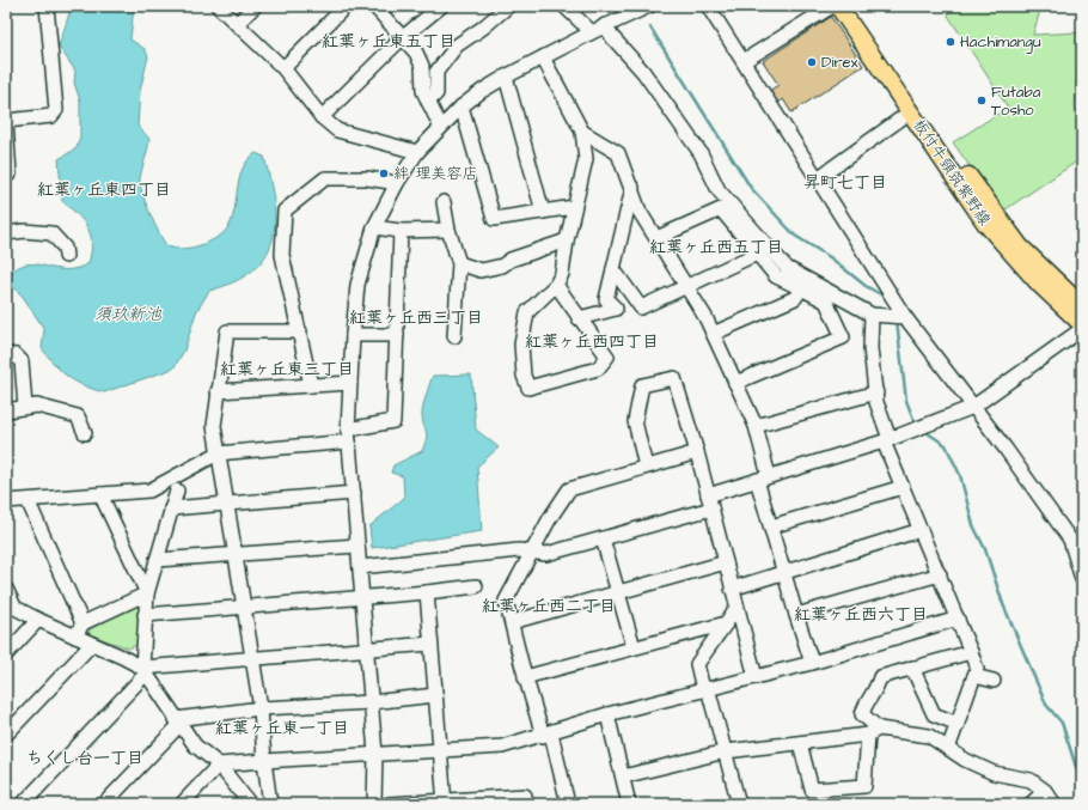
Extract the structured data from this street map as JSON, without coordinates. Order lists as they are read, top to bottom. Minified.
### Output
{"streets":{"main road":["板付牛頸筑紫野線"]},"districts":["紅葉ヶ丘東五丁目","昇町七丁目","紅葉ヶ丘東四丁目","紅葉ヶ丘西五丁目","紅葉ヶ丘西三丁目","紅葉ヶ丘西四丁目","紅葉ヶ丘東三丁目","紅葉ヶ丘西二丁目","紅葉ヶ丘西六丁目","紅葉ヶ丘東一丁目","ちくし台一丁目"],"water":["須玖新池"],"places":["Hachimangu","Direx","Futaba Tosho","絆 理美容店"]}
